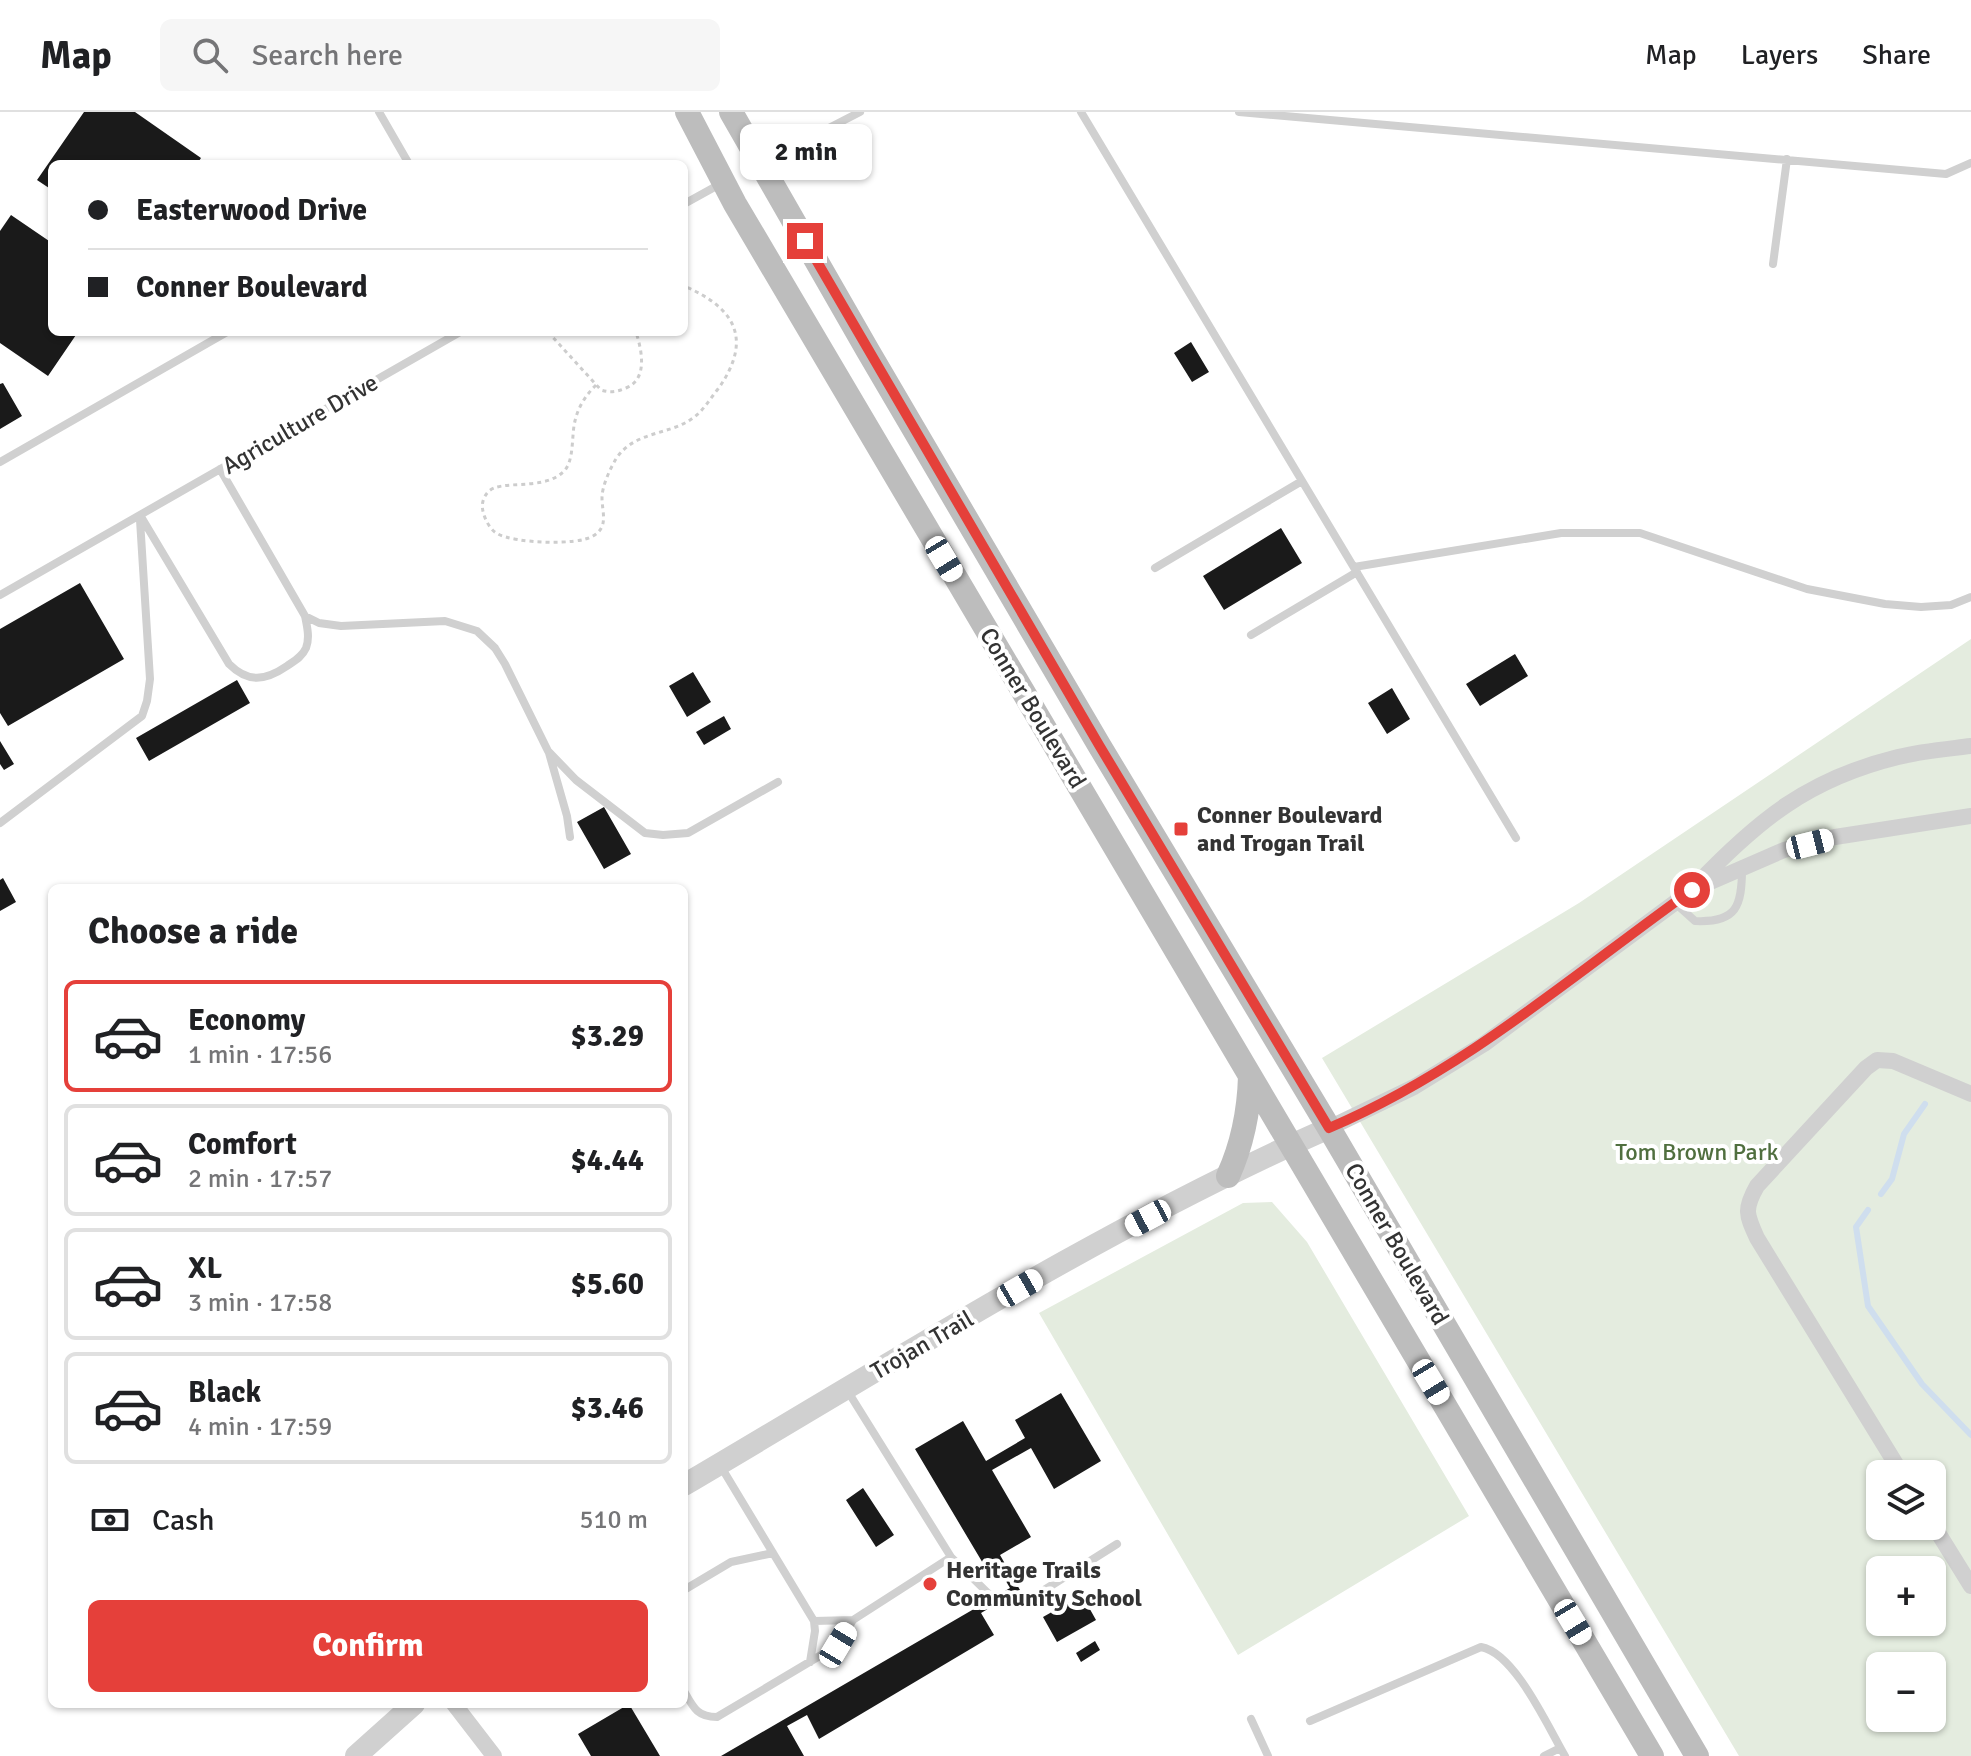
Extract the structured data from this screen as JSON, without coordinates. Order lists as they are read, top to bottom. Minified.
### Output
{"streets":{"main road":["Conner Boulevard"],"street":["Trojan Trail"],"lane":["Agriculture Drive"]},"crossings":[["Conner Boulevard","Trojan Trail"]],"parks":["Tom Brown Park"],"places":{"transit":["Conner Boulevard and Trogan Trail"],"other":["Heritage Trails Community School"]},"page":{"header":"Map","search":"Search here","nav":["Map","Layers","Share"],"bubble":"2 min","banner":["Easterwood Drive","Conner Boulevard"],"heading":"Choose a ride","list":[{"name":"Economy","note":"1 min · 17:56","value":"$3.29"},{"name":"Comfort","note":"2 min · 17:57","value":"$4.44"},{"name":"XL","note":"3 min · 17:58","value":"$5.60"},{"name":"Black","note":"4 min · 17:59","value":"$3.46"}],"map_buttons":["+","−"],"pay":["Cash","510 m"],"buttons":"Confirm"}}
